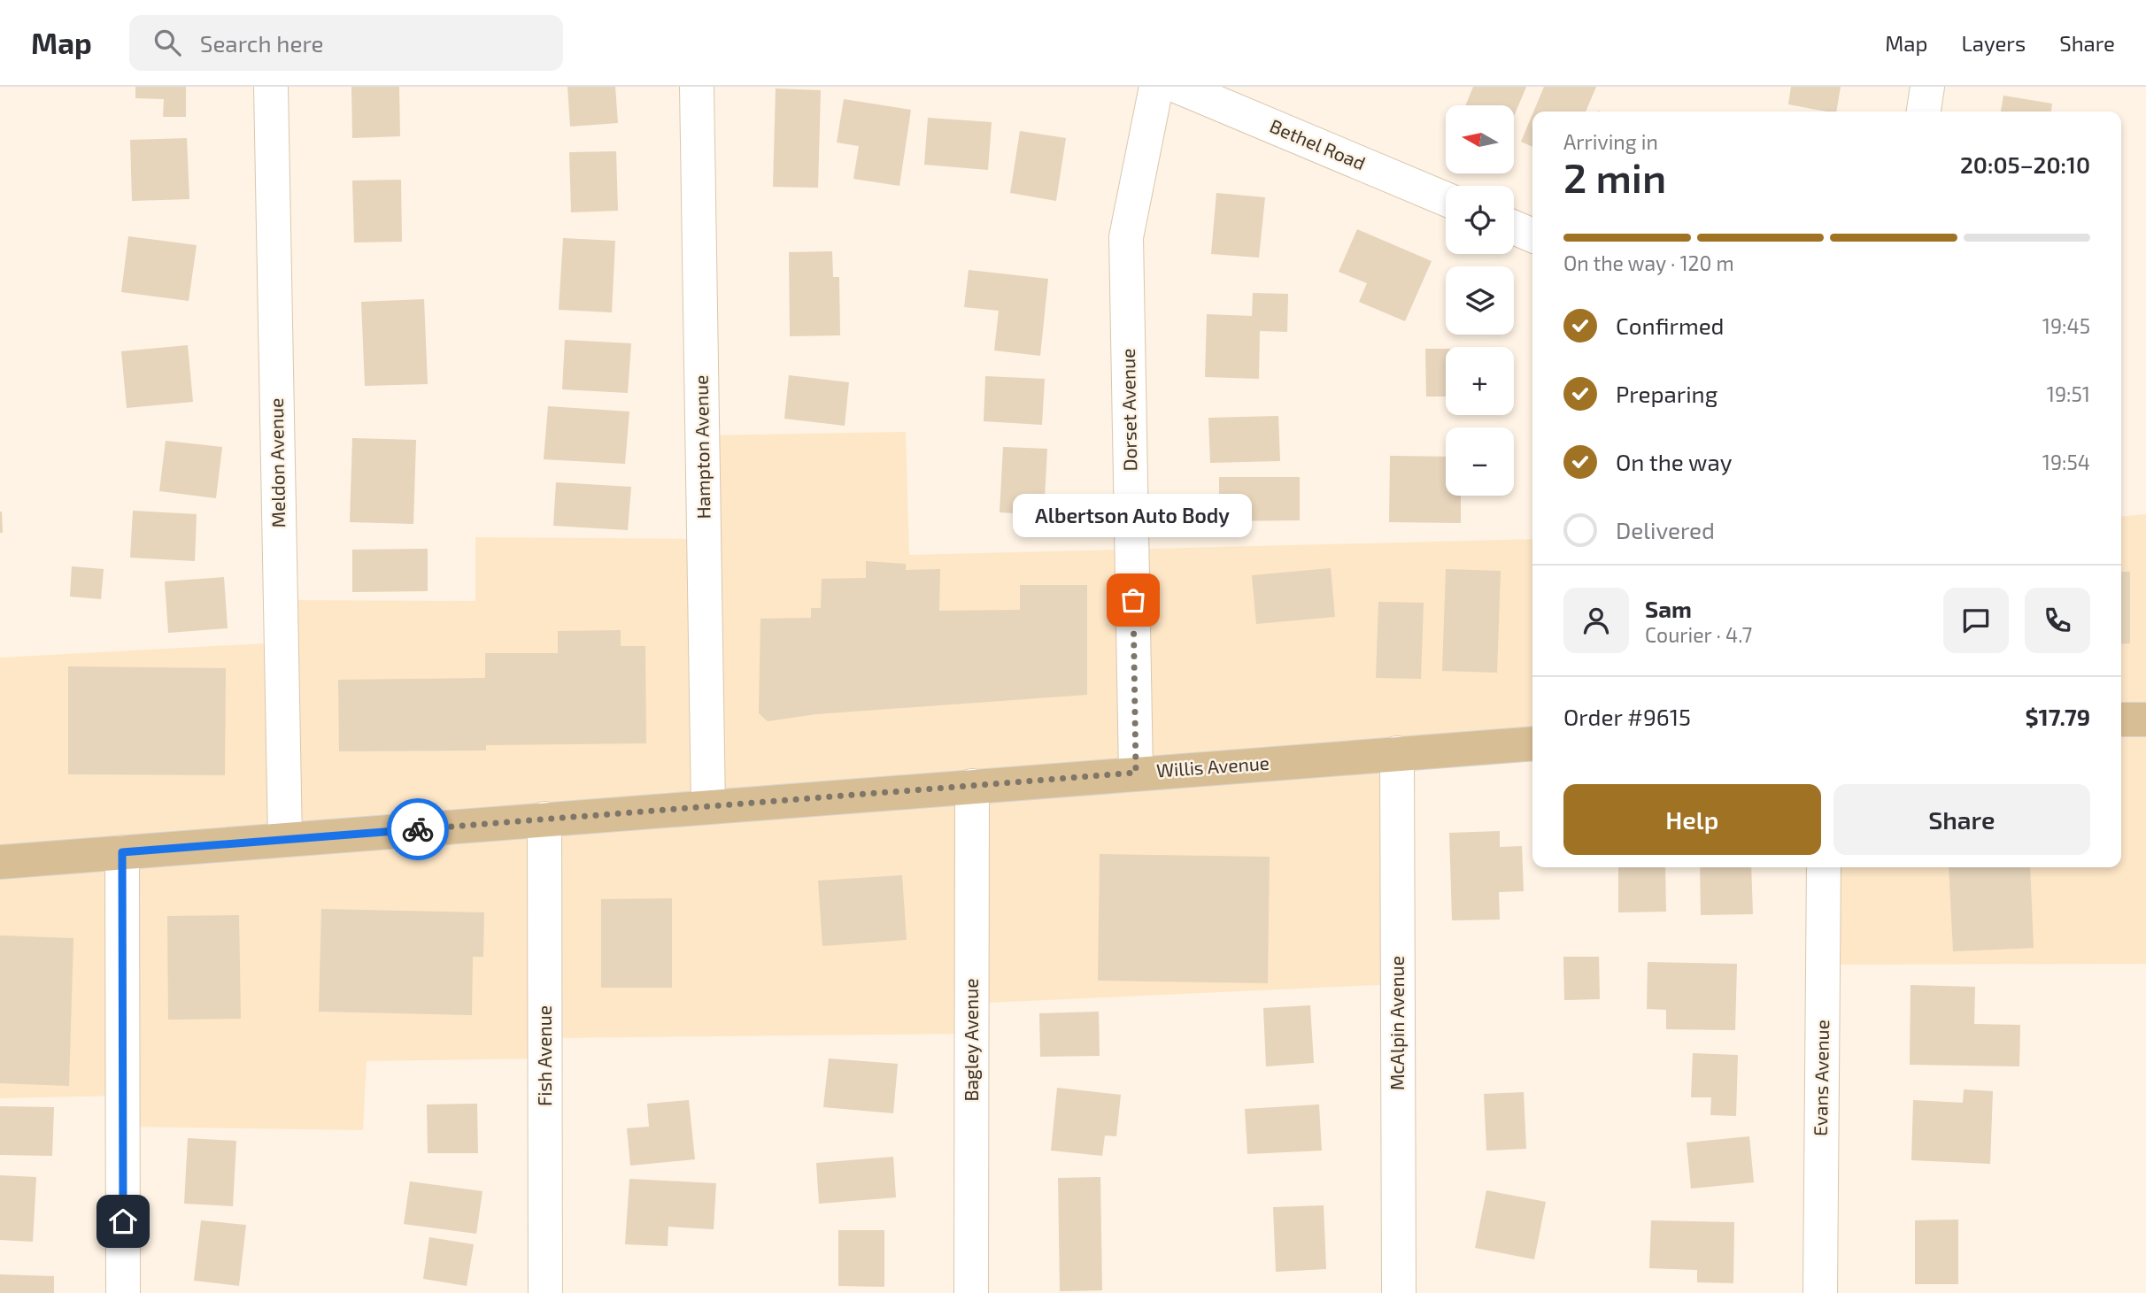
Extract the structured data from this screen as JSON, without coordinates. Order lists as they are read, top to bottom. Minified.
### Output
{"streets":{"main road":["Willis Avenue"],"street":["Bethel Road","Dorset Avenue","Hampton Avenue","Meldon Avenue","McAlpin Avenue","Bagley Avenue","Fish Avenue","Evans Avenue"]},"crossings":[["Dorset Avenue","Willis Avenue"],["Hampton Avenue","Willis Avenue"],["Meldon Avenue","Willis Avenue"],["Willis Avenue","McAlpin Avenue"],["Willis Avenue","Bagley Avenue"],["Willis Avenue","Fish Avenue"]],"places":["Albertson Auto Body"],"north":"left","page":{"header":"Map","search":"Search here","nav":["Map","Layers","Share"],"map_buttons":["+","−"],"heading":["2 min","Arriving in","20:05–20:10"],"panel":["Sam","Courier · 4.7","Order #9615","$17.79"],"bar":"On the way · 120 m","list":[["Confirmed","19:45"],["Preparing","19:51"],["On the way","19:54"],"Delivered"],"bubble":"Albertson Auto Body","buttons":["Help","Share"]}}
